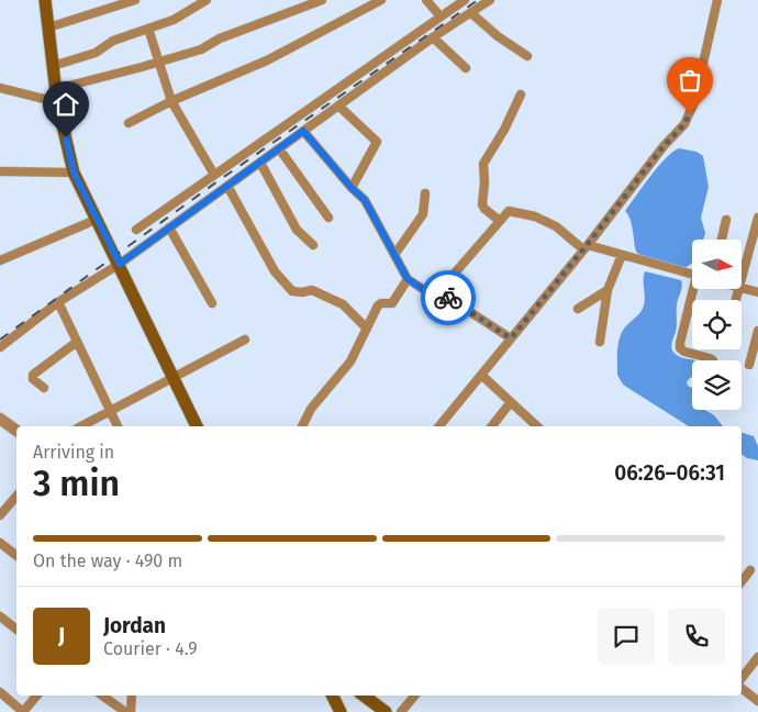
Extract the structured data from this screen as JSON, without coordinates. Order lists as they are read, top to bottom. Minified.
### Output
{"north":"right","page":{"heading":["3 min","Arriving in","06:26–06:31"],"panel":["Jordan","Courier · 4.9"],"bar":"On the way · 490 m","round":"J"}}
